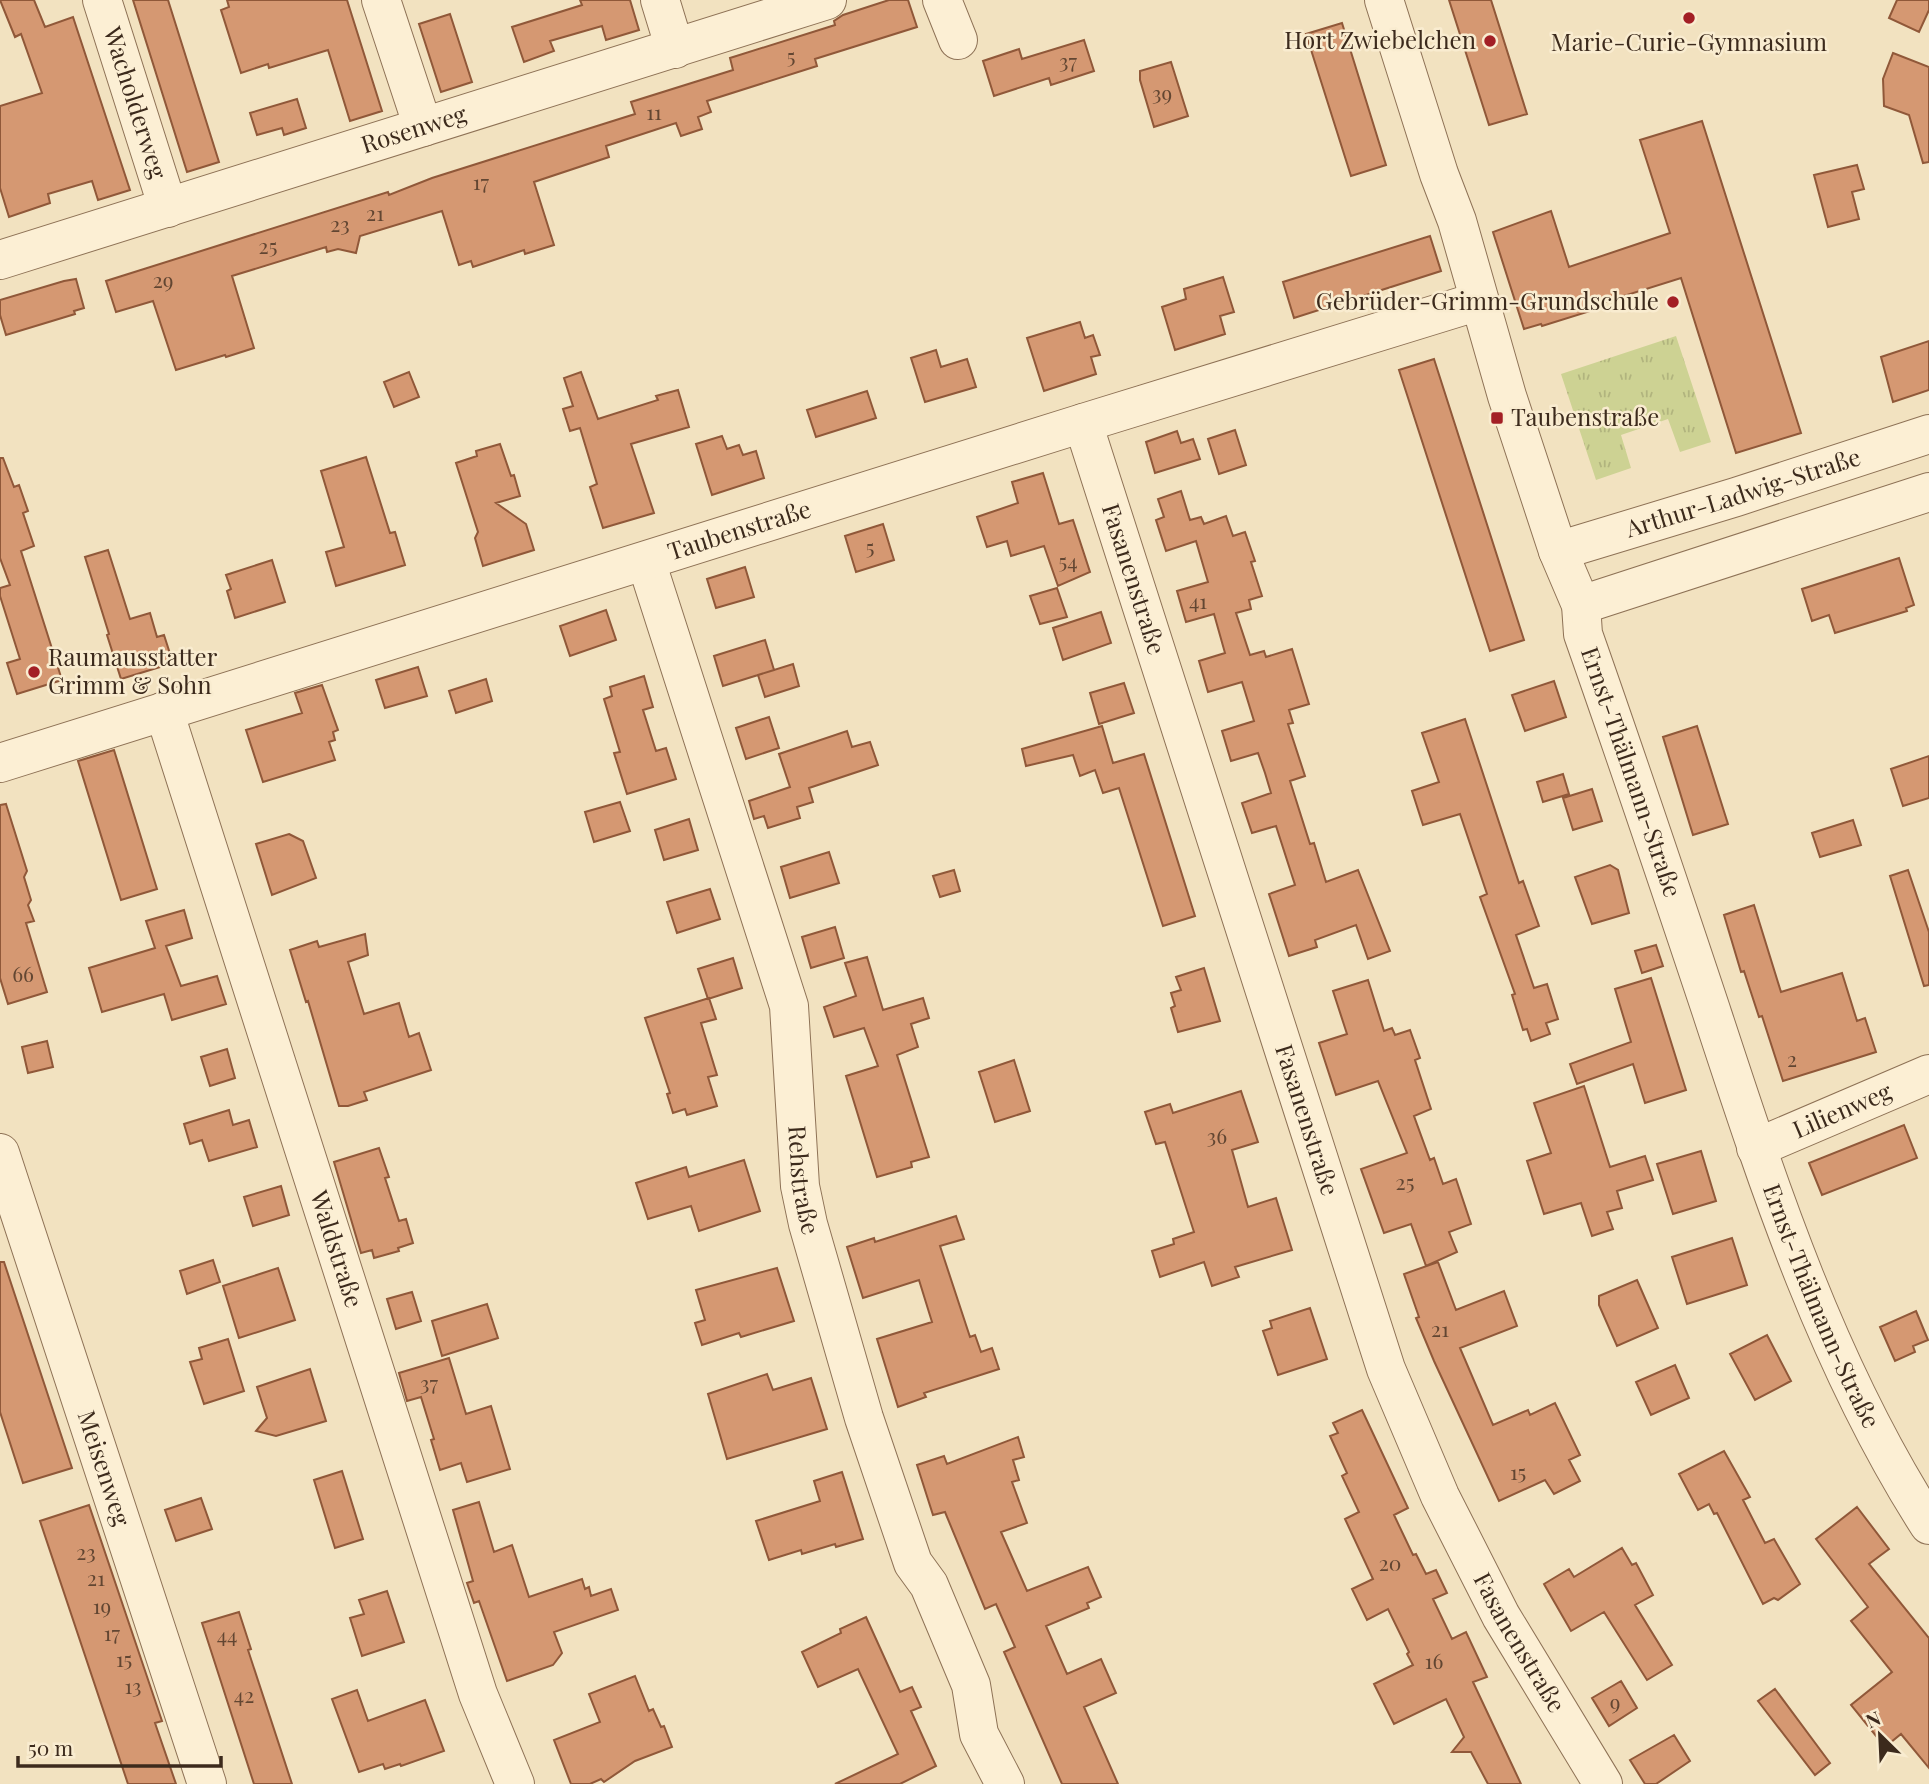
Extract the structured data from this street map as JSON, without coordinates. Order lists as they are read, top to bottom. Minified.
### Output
{"streets":{"street":["Wacholderweg","Rosenweg","Arthur-Ladwig-Straße","Taubenstraße","Fasanenstraße","Ernst-Thälmann-Straße","Lilienweg","Rehstraße","Waldstraße","Meisenweg"]},"crossings":[["Wacholderweg","Rosenweg"],["Arthur-Ladwig-Straße","Ernst-Thälmann-Straße"],["Taubenstraße","Fasanenstraße"],["Taubenstraße","Ernst-Thälmann-Straße"],["Taubenstraße","Rehstraße"],["Taubenstraße","Waldstraße"],["Ernst-Thälmann-Straße","Lilienweg"]],"places":{"other":["Marie-Curie-Gymnasium","Hort Zwiebelchen","Gebrüder-Grimm-Grundschule","Raumausstatter Grimm & Sohn"],"transit":["Taubenstraße"]},"house_numbers":["5","37","39","11","17","21","23","25","29","5","54","41","66","2","36","25","21","37","15","23","20","21","19","17","44","15","16","13","42","9"],"scale_bar":"50 m","north":"top left"}
